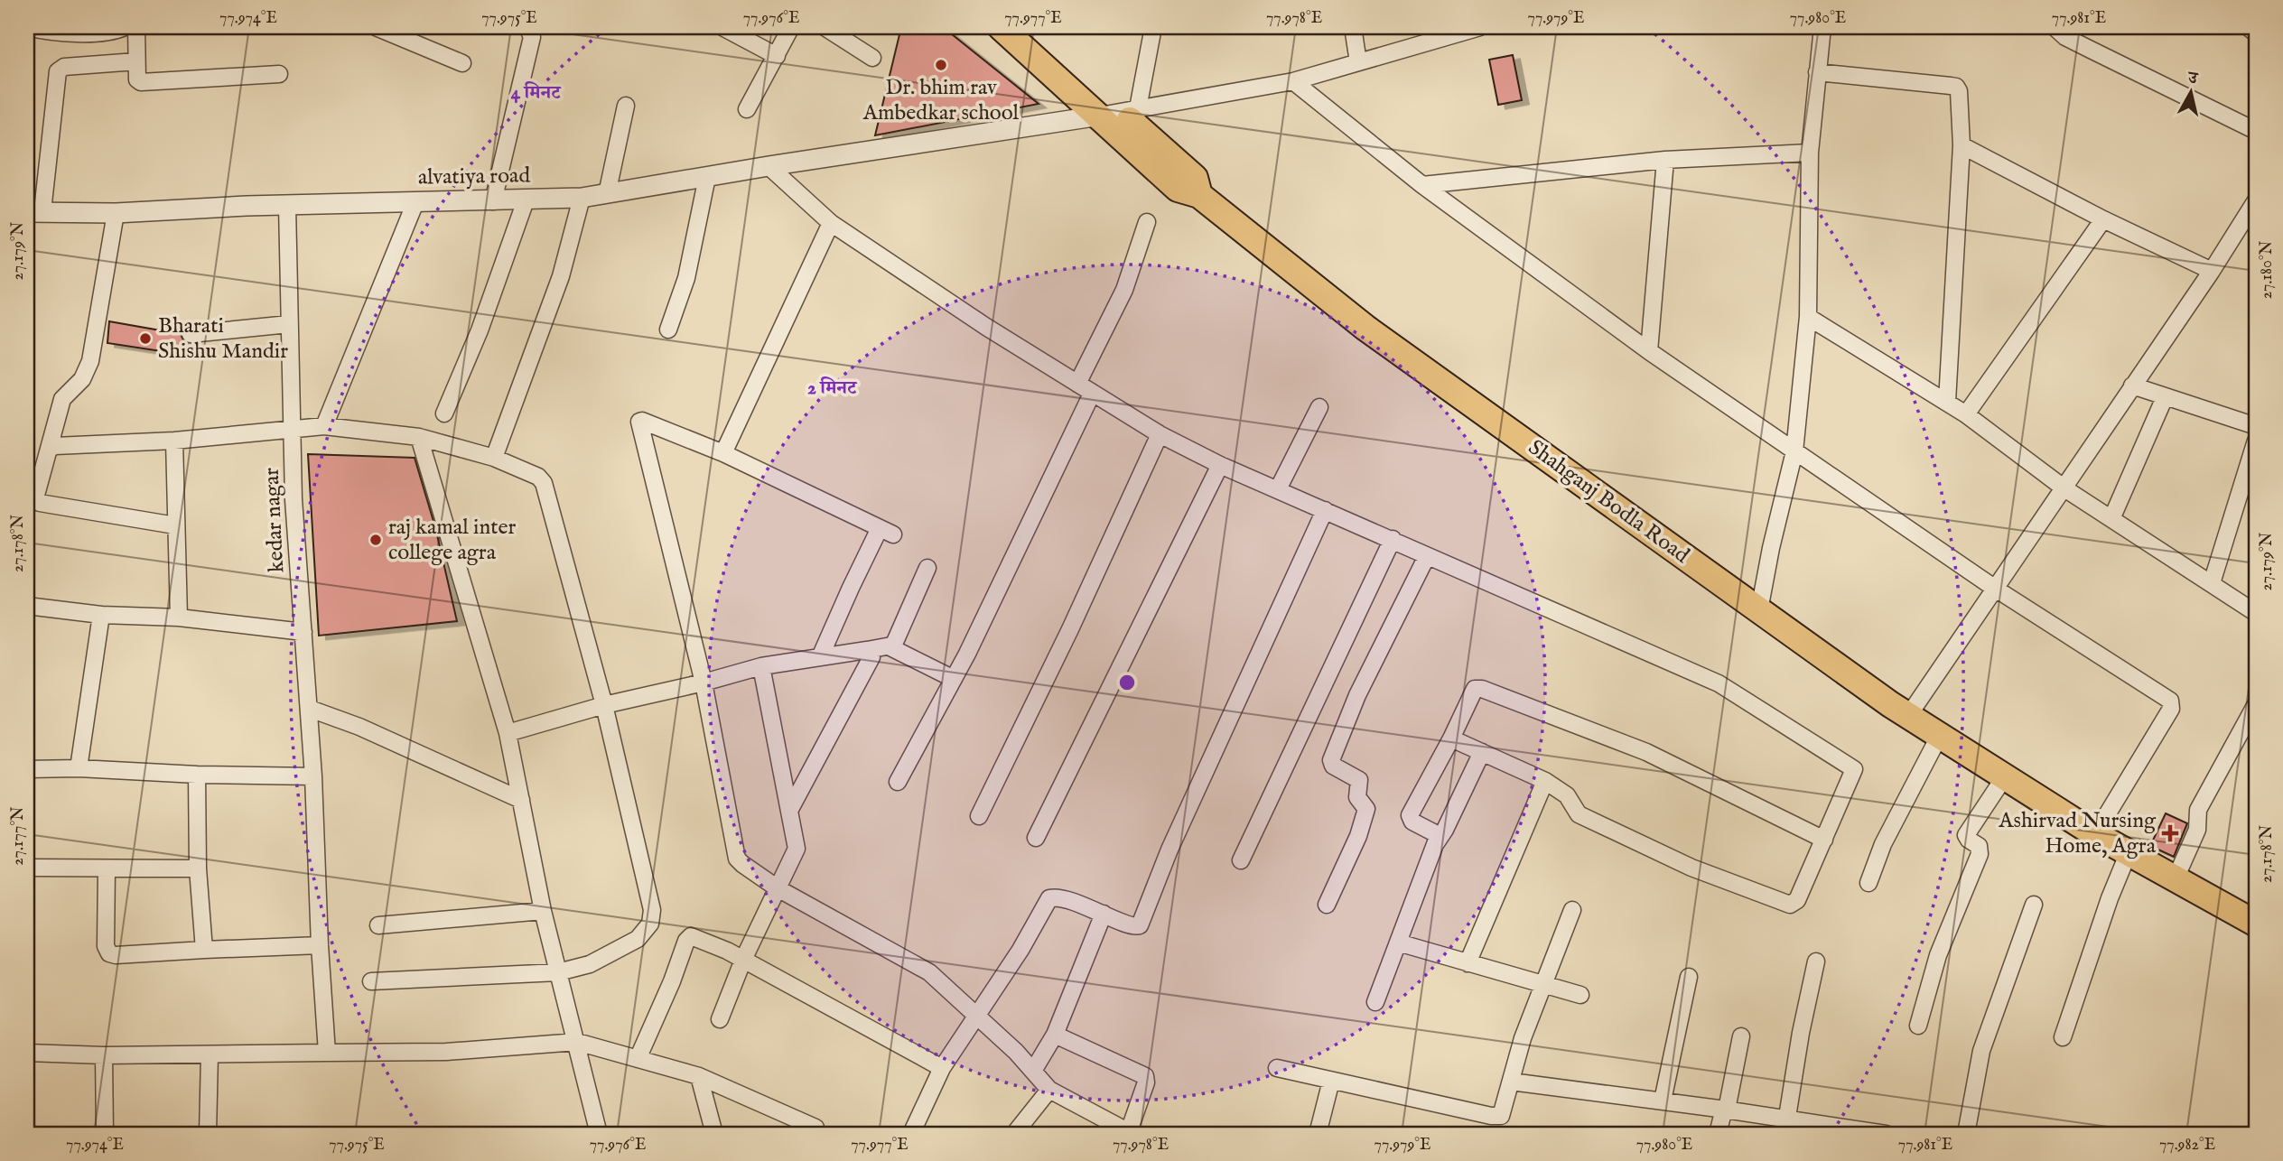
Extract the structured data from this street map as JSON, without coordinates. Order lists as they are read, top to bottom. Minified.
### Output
{"streets":{"main road":["Shahganj Bodla Road"],"street":["alvatiya road","kedar nagar"]},"crossings":[["alvatiya road","Shahganj Bodla Road"],["alvatiya road","kedar nagar"]],"places":{"other":["Dr. bhim rav Ambedkar school","Bharati Shishu Mandir","raj kamal inter college agra"],"health":["Ashirvad Nursing Home, Agra"]},"north":"top","coordinates":["77.974°E","77.975°E","77.976°E","77.977°E","77.978°E","77.979°E","77.980°E","77.981°E","27.179°N","27.180°N","27.178°N","27.177°N","77.982°E"],"rings":["4 मिनट","2 मिनट"]}
